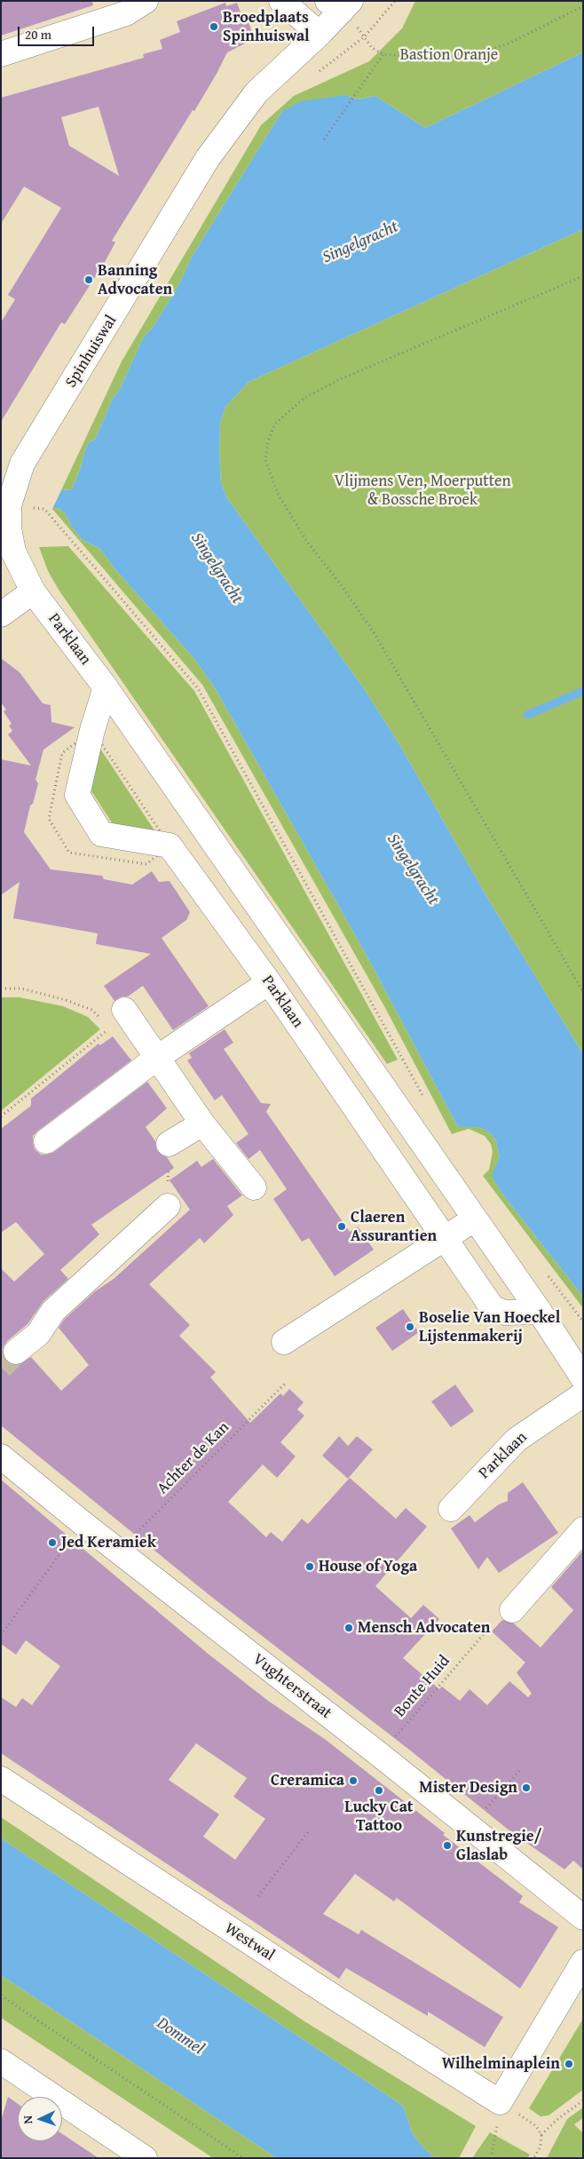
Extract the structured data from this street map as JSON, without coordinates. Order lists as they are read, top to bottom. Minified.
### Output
{"streets":{"street":["Spinhuiswal","Parklaan","Vughterstraat","Westwal"],"path":["Achter de Kan","Bonte Huid"]},"crossings":[["Spinhuiswal","Parklaan"],["Achter de Kan","Vughterstraat"],["Vughterstraat","Bonte Huid"]],"water":["Singelgracht","Dommel"],"parks":["Bastion Oranje","Vlijmens Ven, Moerputten & Bossche Broek"],"places":["Broedplaats Spinhuiswal","Banning Advocaten","Claeren Assurantien","Boselie Van Hoeckel Lijstenmakerij","Jed Keramiek","House of Yoga","Mensch Advocaten","Creramica","Mister Design","Lucky Cat Tattoo","Kunstregie/ Glaslab","Wilhelminaplein"],"scale_bar":"20 m","north":"left"}
